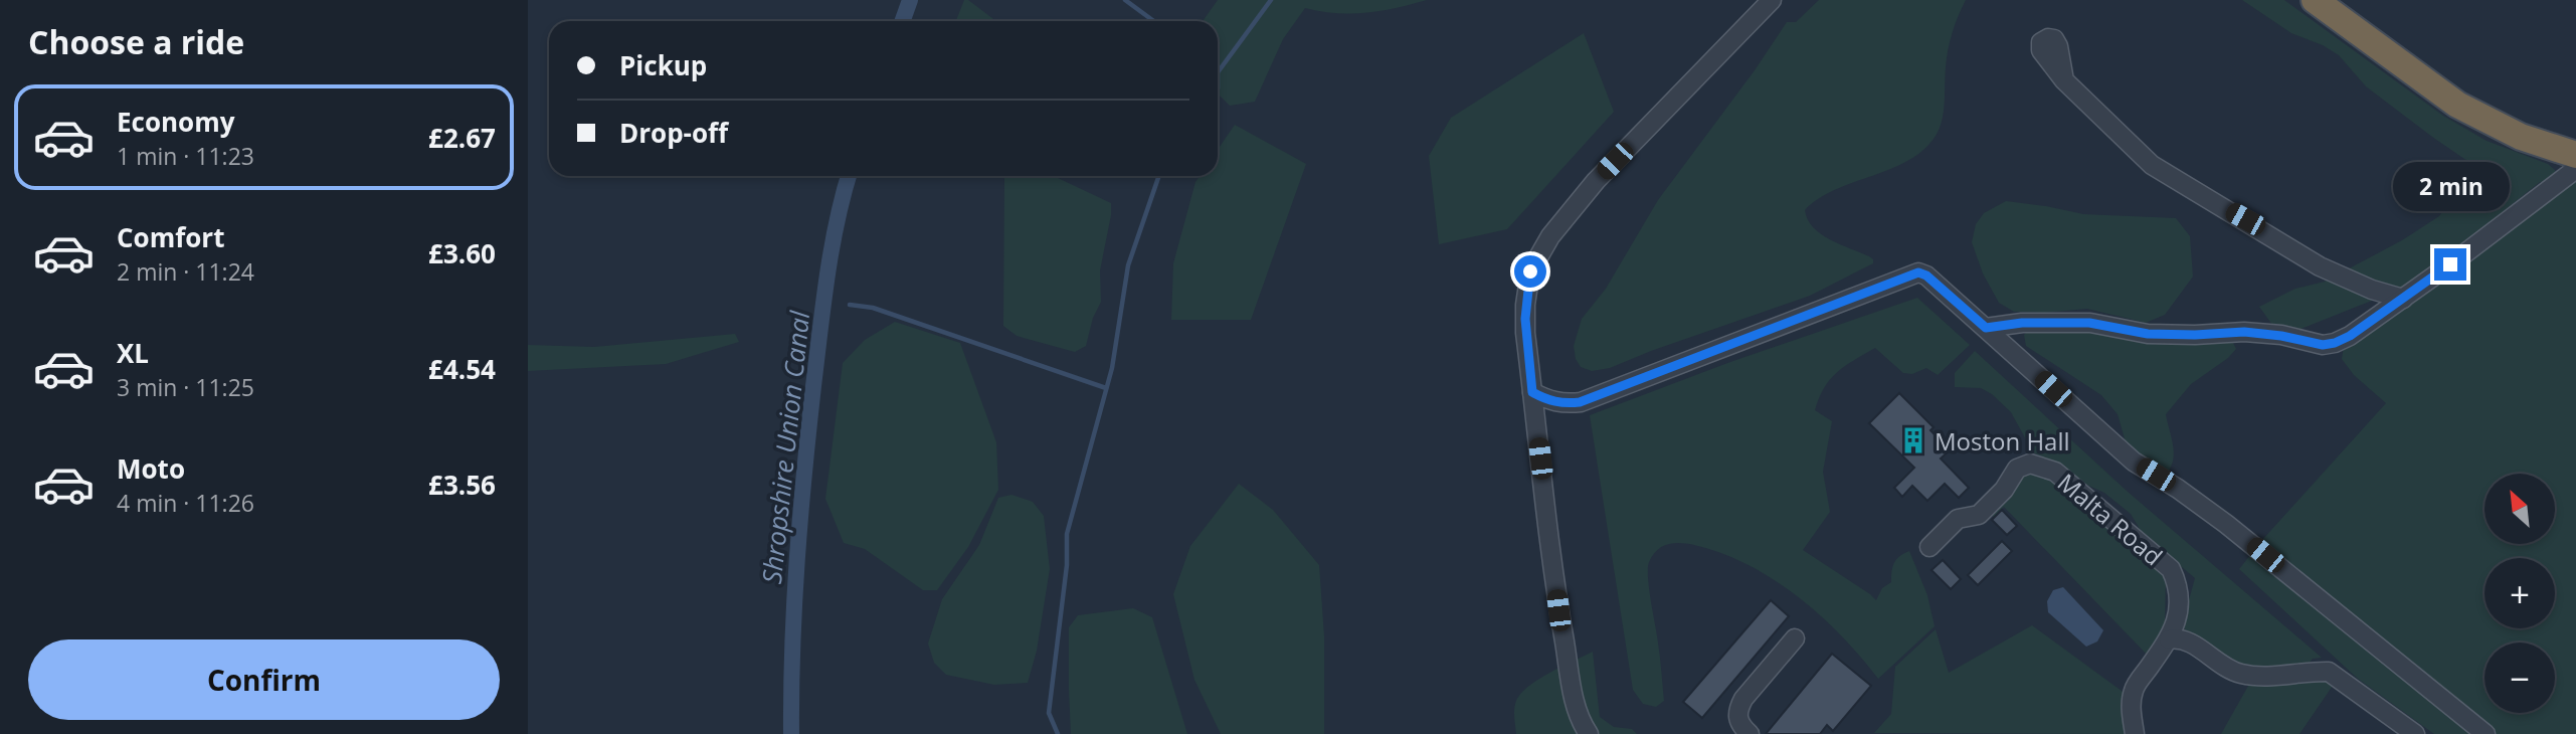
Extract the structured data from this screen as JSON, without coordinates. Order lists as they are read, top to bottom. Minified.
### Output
{"streets":{"street":["Malta Road"]},"water":["Shropshire Union Canal"],"places":{"building":["Moston Hall"]},"north":"top left","page":{"heading":"Choose a ride","banner":["Pickup","Drop-off"],"list":[{"name":"Economy","note":"1 min · 11:23","value":"£2.67"},{"name":"Comfort","note":"2 min · 11:24","value":"£3.60"},{"name":"XL","note":"3 min · 11:25","value":"£4.54"},{"name":"Moto","note":"4 min · 11:26","value":"£3.56"}],"bubble":"2 min","map_buttons":["+","−"],"buttons":"Confirm"}}
